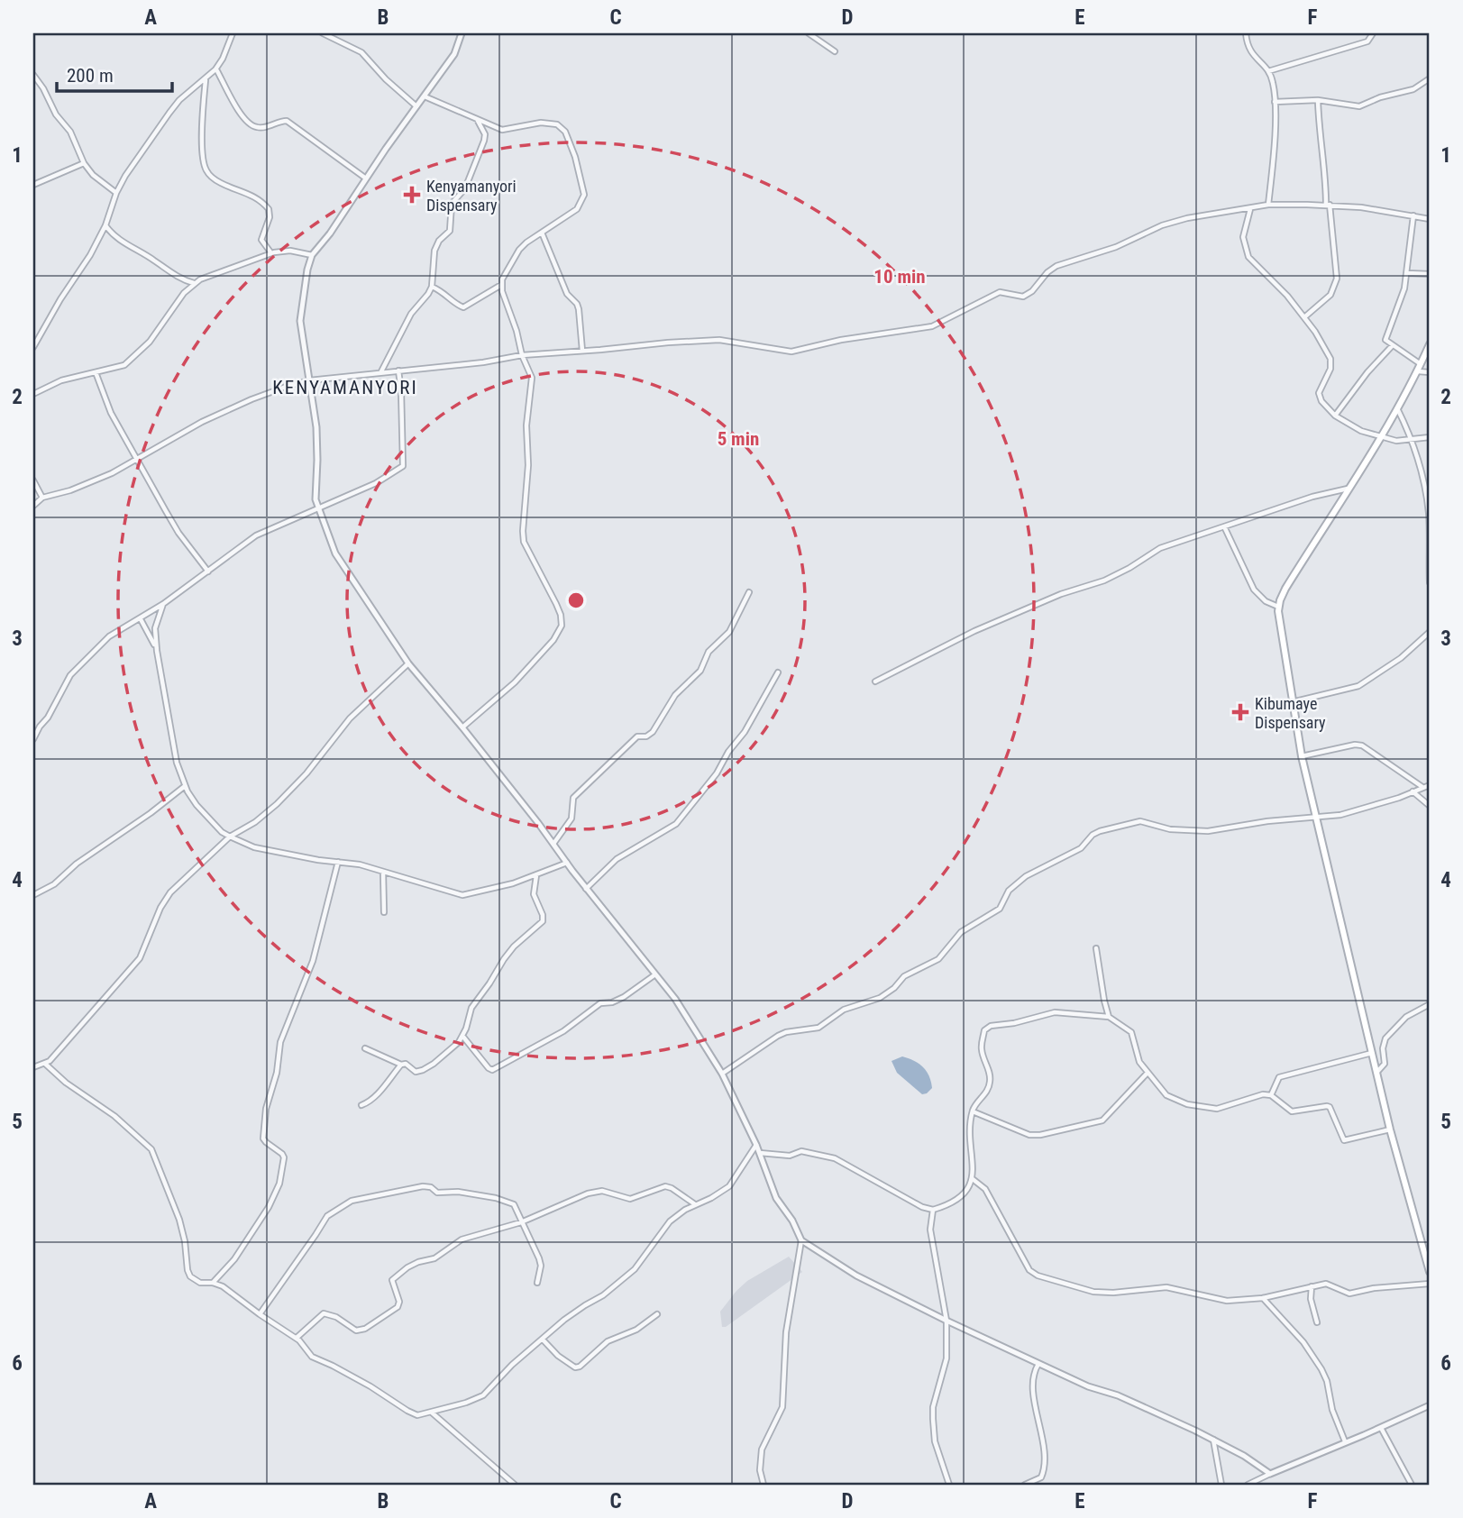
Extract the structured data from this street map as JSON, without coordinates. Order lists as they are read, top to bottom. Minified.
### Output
{"districts":["KENYAMANYORI"],"places":{"health":["Kenyamanyori Dispensary","Kibumaye Dispensary"]},"scale_bar":"200 m","grid":{"columns":["A","B","C","D","E","F"],"rows":["1","2","3","4","5","6"]},"rings":["10 min","5 min"]}
